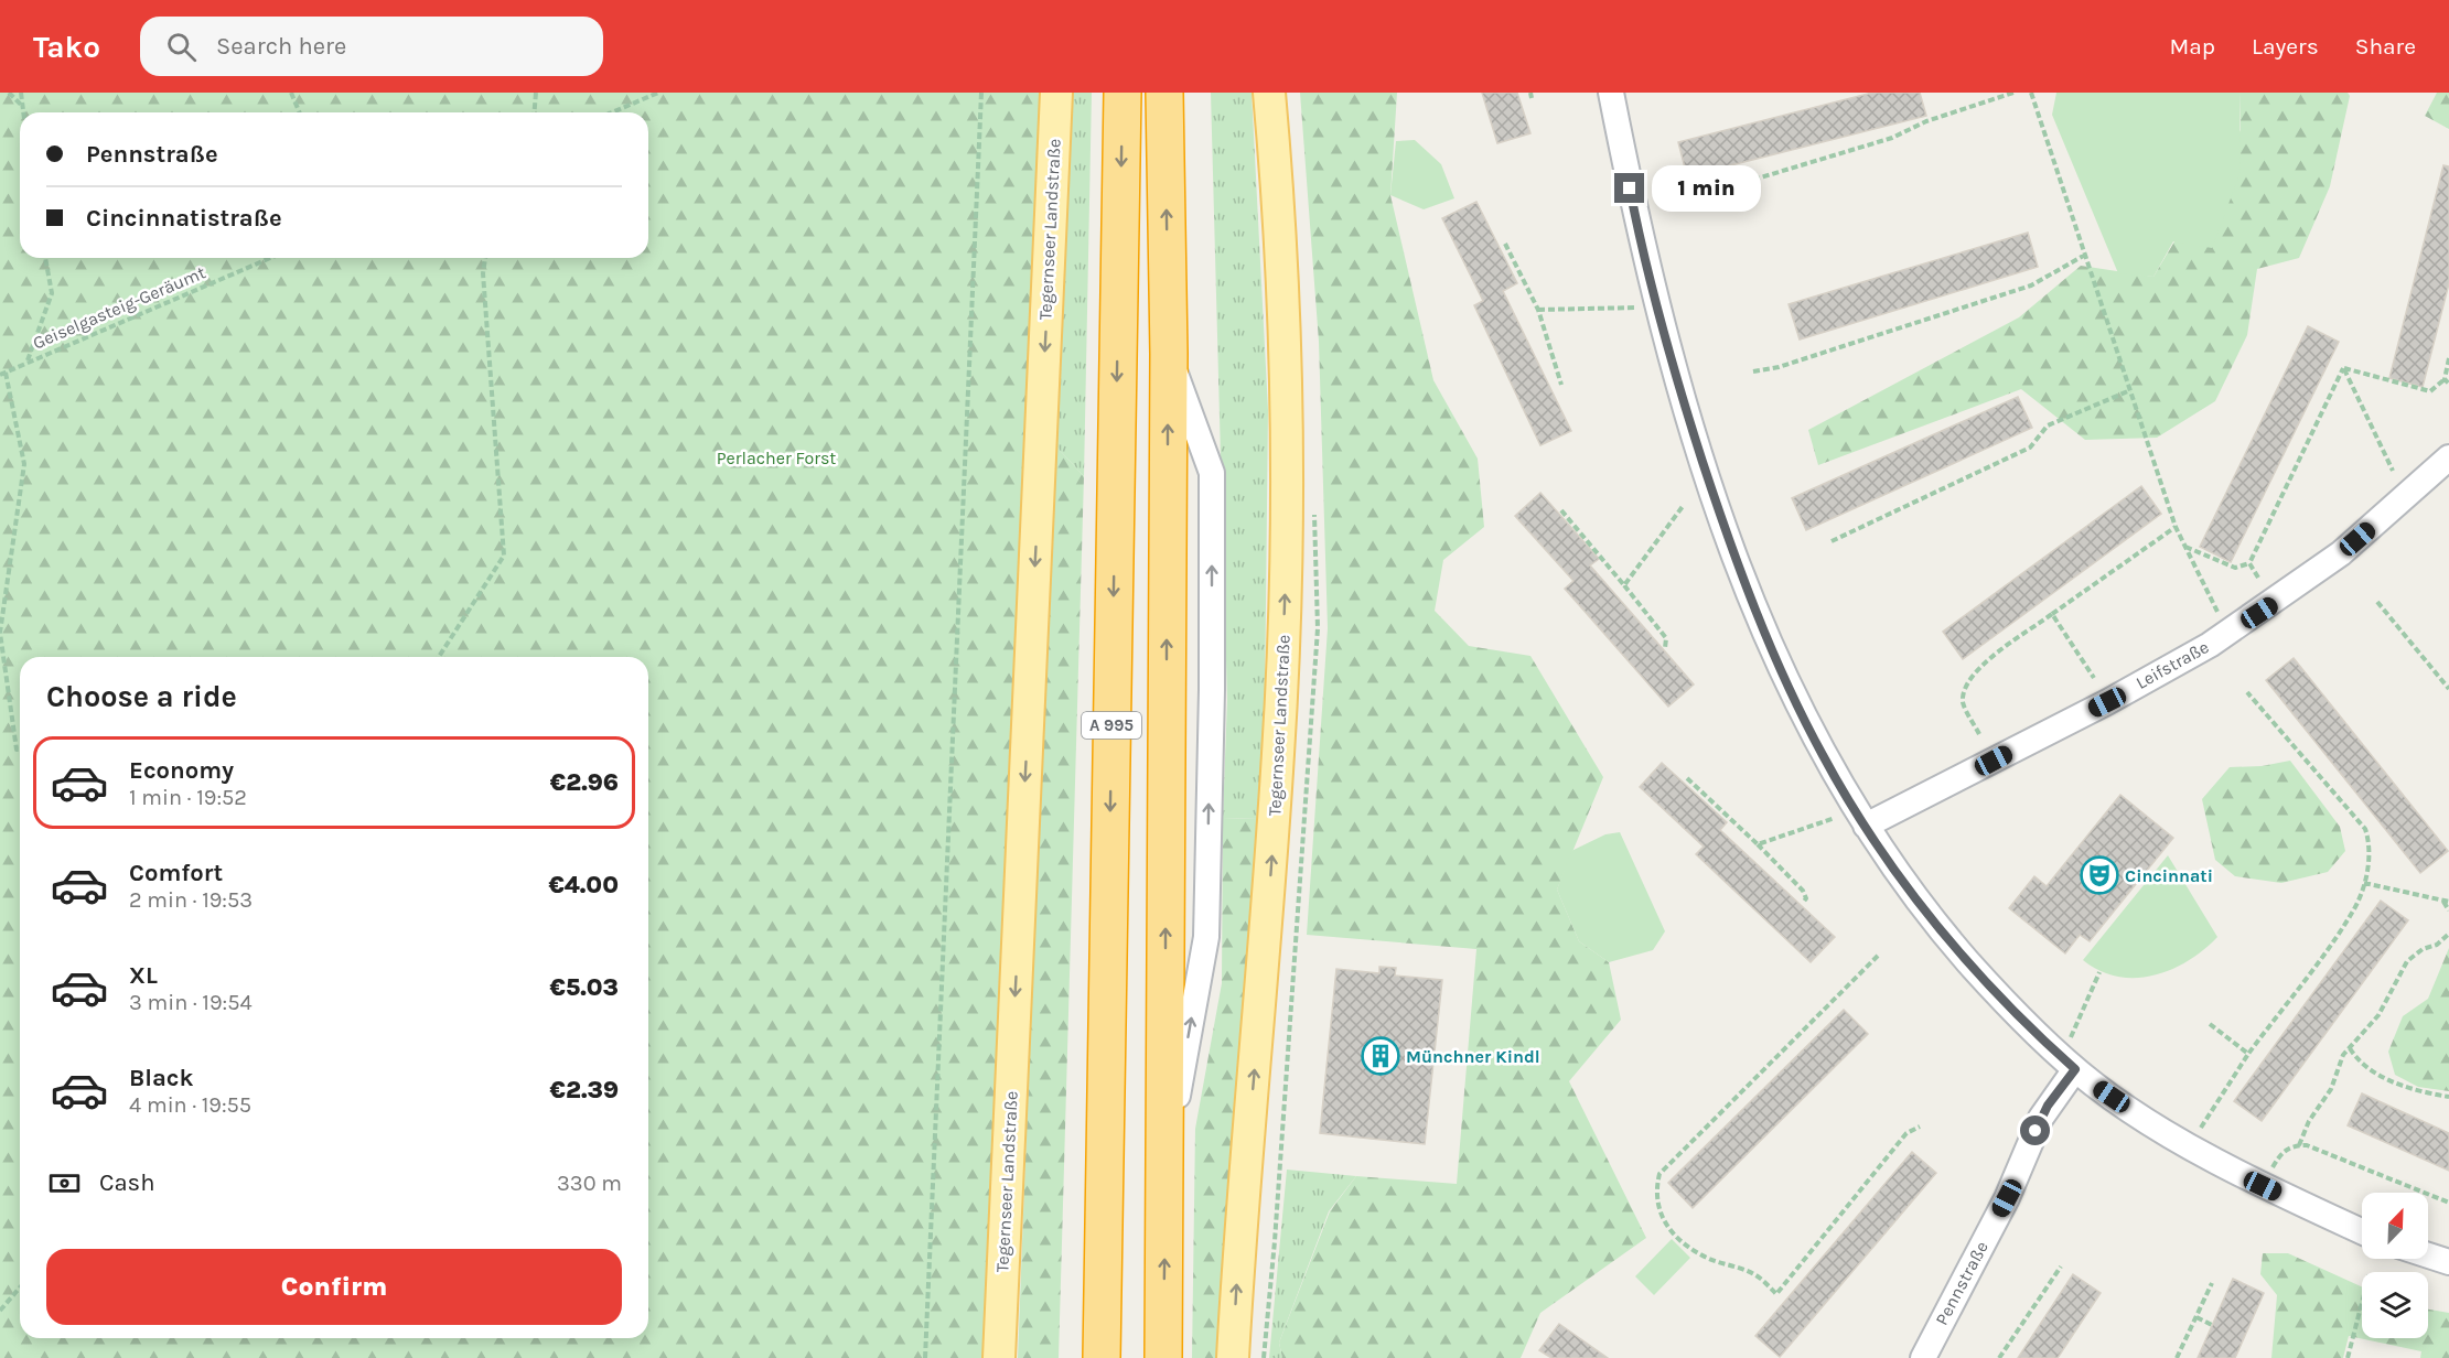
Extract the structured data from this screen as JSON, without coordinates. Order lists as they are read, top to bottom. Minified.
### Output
{"streets":{"highway":["A 995"],"main road":["Tegernseer Landstraße"],"street":["Leifstraße","Pennstraße"],"path":["Geiselgasteig-Geräumt"]},"parks":["Perlacher Forst"],"places":{"theatre":["Cincinnati"],"building":["Münchner Kindl"]},"north":"top right","page":{"header":"Tako","search":"Search here","nav":["Map","Layers","Share"],"banner":["Pennstraße","Cincinnatistraße"],"bubble":"1 min","heading":"Choose a ride","list":[{"name":"Economy","note":"1 min · 19:52","value":"€2.96"},{"name":"Comfort","note":"2 min · 19:53","value":"€4.00"},{"name":"XL","note":"3 min · 19:54","value":"€5.03"},{"name":"Black","note":"4 min · 19:55","value":"€2.39"}],"pay":["Cash","330 m"],"buttons":"Confirm"}}
